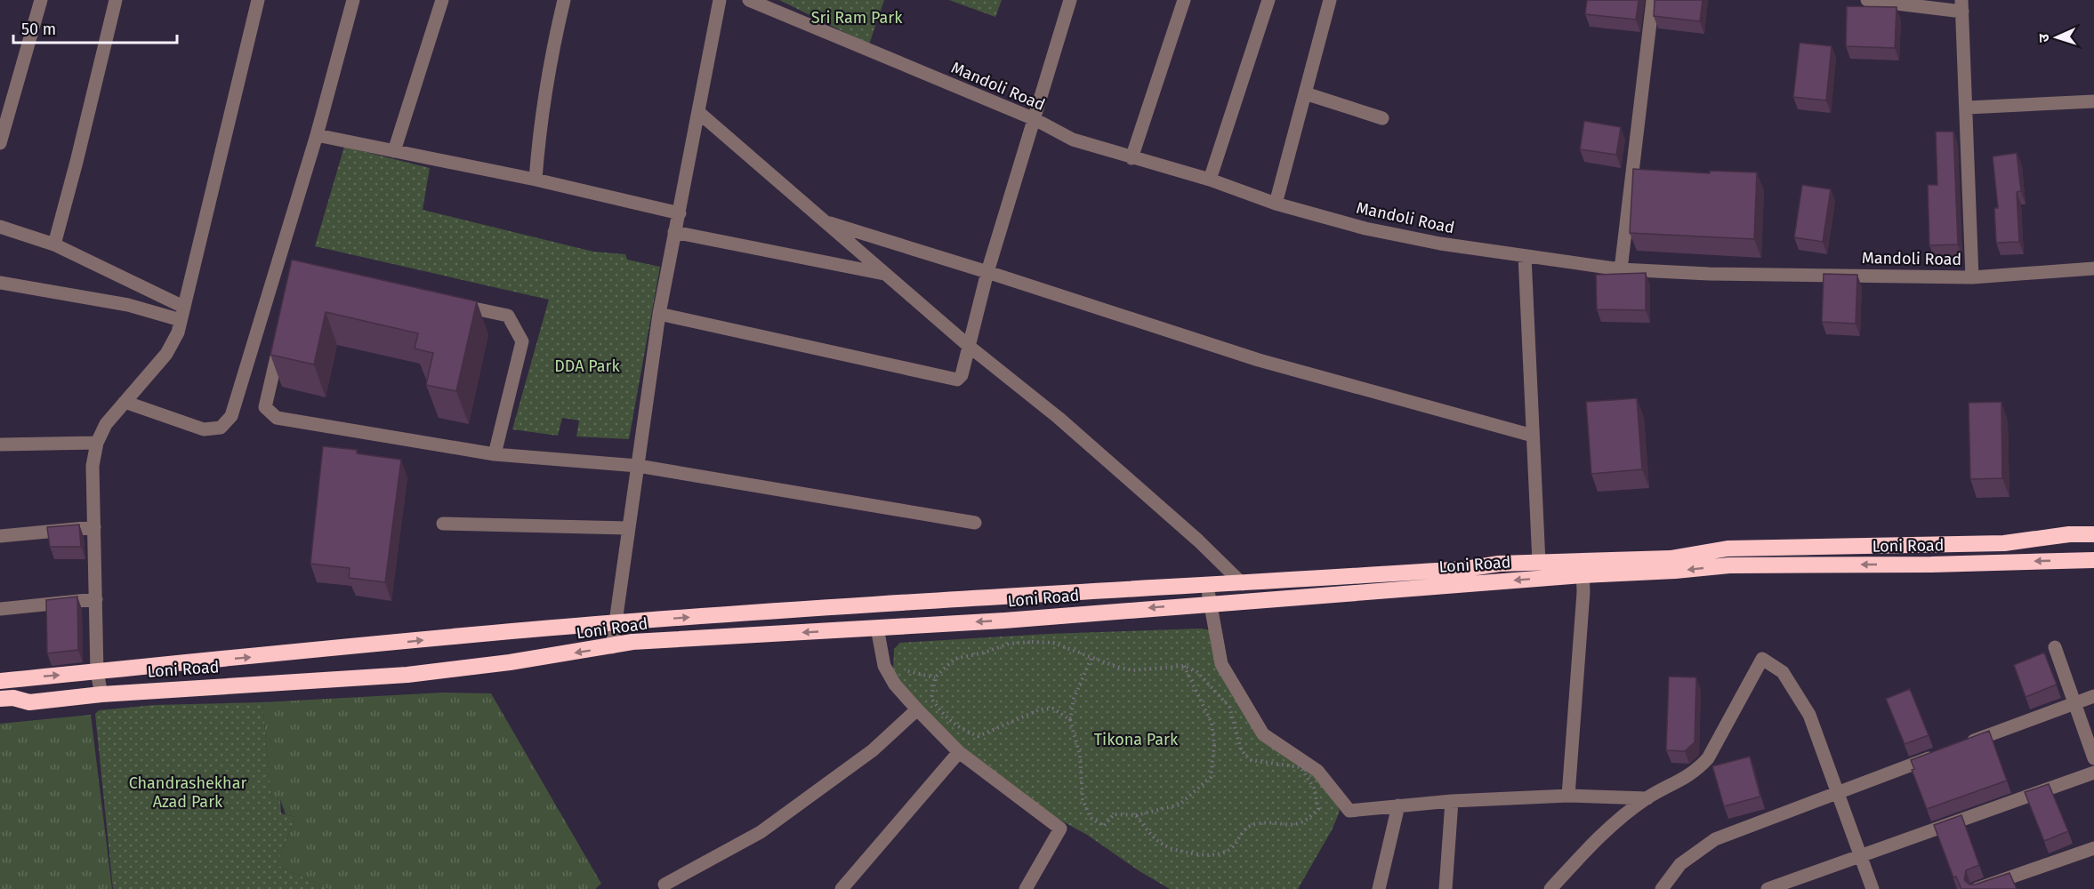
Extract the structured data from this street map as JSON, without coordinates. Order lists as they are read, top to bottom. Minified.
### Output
{"streets":{"highway":["Loni Road"],"street":["Mandoli Road"]},"parks":["Sri Ram Park","DDA Park","Tikona Park","Chandrashekhar Azad Park"],"scale_bar":"50 m","north":"left"}
